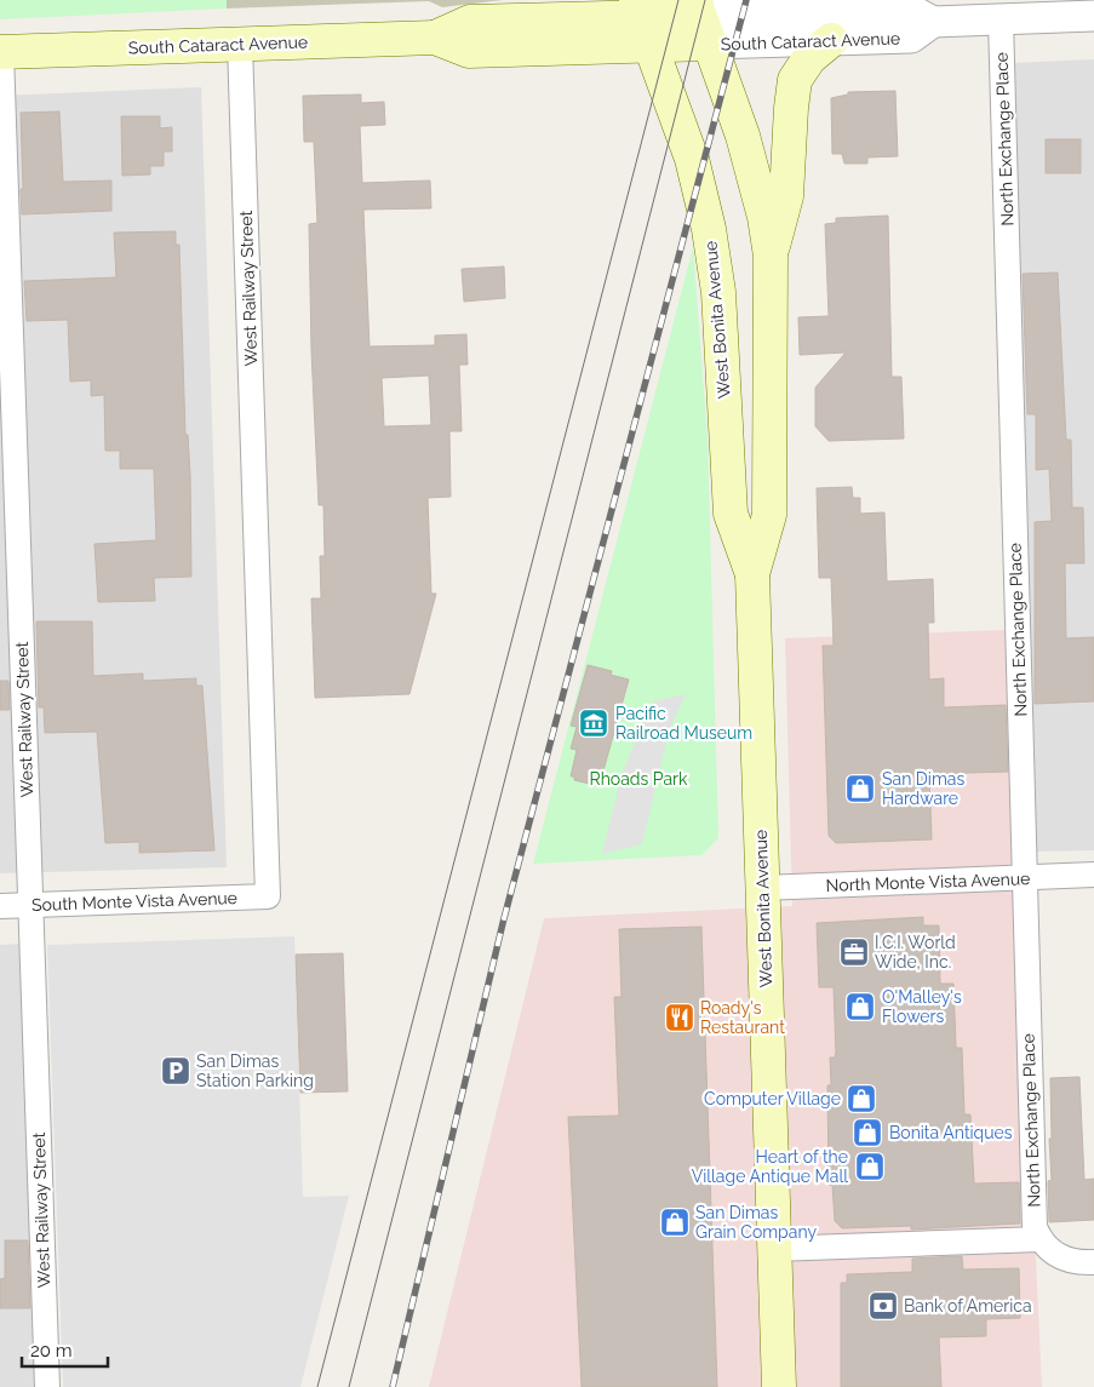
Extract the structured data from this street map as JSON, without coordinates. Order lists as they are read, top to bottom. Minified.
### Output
{"streets":{"main road":["South Cataract Avenue","West Bonita Avenue"],"street":["North Exchange Place","West Railway Street","North Monte Vista Avenue","South Monte Vista Avenue"]},"crossings":[["South Cataract Avenue","West Railway Street"],["South Cataract Avenue","West Bonita Avenue"],["North Exchange Place","North Monte Vista Avenue"],["West Railway Street","South Monte Vista Avenue"],["West Bonita Avenue","North Monte Vista Avenue"]],"parks":["Rhoads Park"],"places":{"museum":["Pacific Railroad Museum"],"shop":["San Dimas Hardware","O'Malley's Flowers","Computer Village","Bonita Antiques","Heart of the Village Antique Mall","San Dimas Grain Company"],"office":["I.C.I. World Wide, Inc."],"restaurant":["Roady's Restaurant"],"parking":["San Dimas Station Parking"],"bank":["Bank of America"]},"scale_bar":"20 m"}
